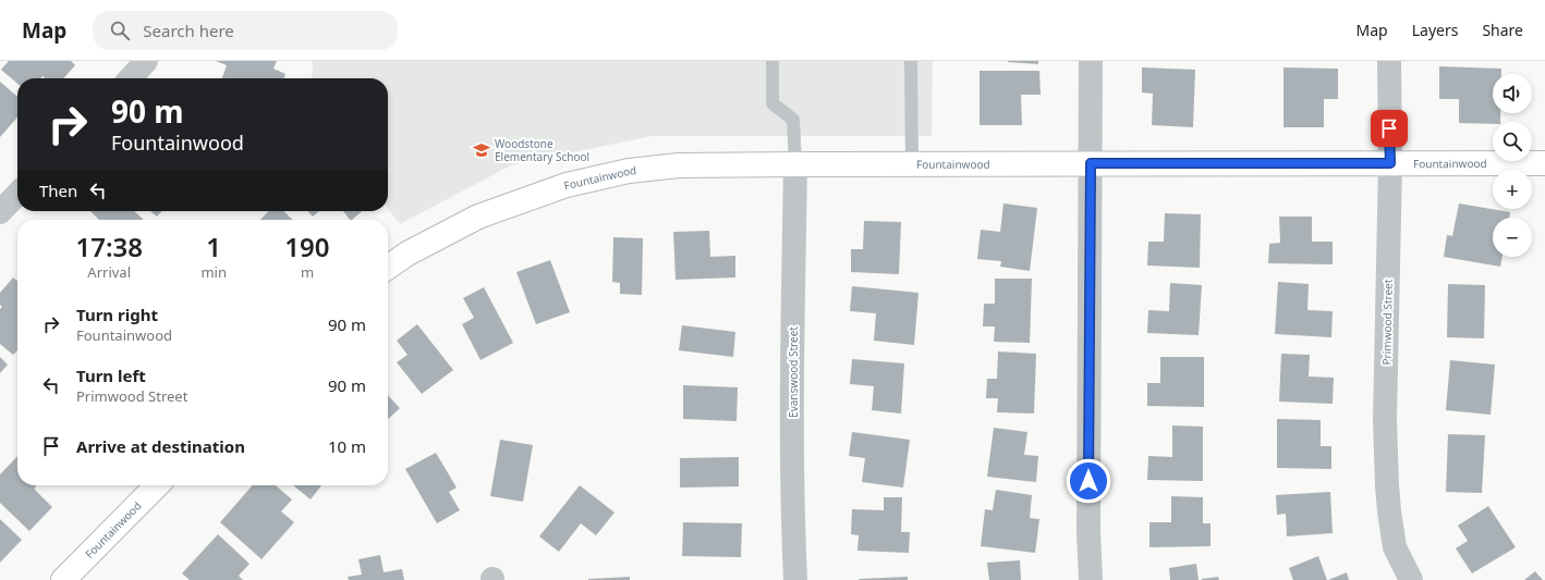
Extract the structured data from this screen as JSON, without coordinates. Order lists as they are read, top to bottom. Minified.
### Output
{"streets":{"street":["Fountainwood","Primwood Street","Evanswood Street"]},"crossings":[["Fountainwood","Primwood Street"],["Fountainwood","Evanswood Street"]],"places":{"school or university":["Woodstone Elementary School"]},"page":{"header":"Map","search":"Search here","nav":["Map","Layers","Share"],"map_buttons":["+","−"],"turn":["90 m","Fountainwood"],"then":"Then","eta":["17:38","Arrival","1","min","190","m"],"list":[{"name":"Turn right","note":"Fountainwood","value":"90 m"},{"name":"Turn left","note":"Primwood Street","value":"90 m"},{"name":"Arrive at destination","value":"10 m"}]}}
